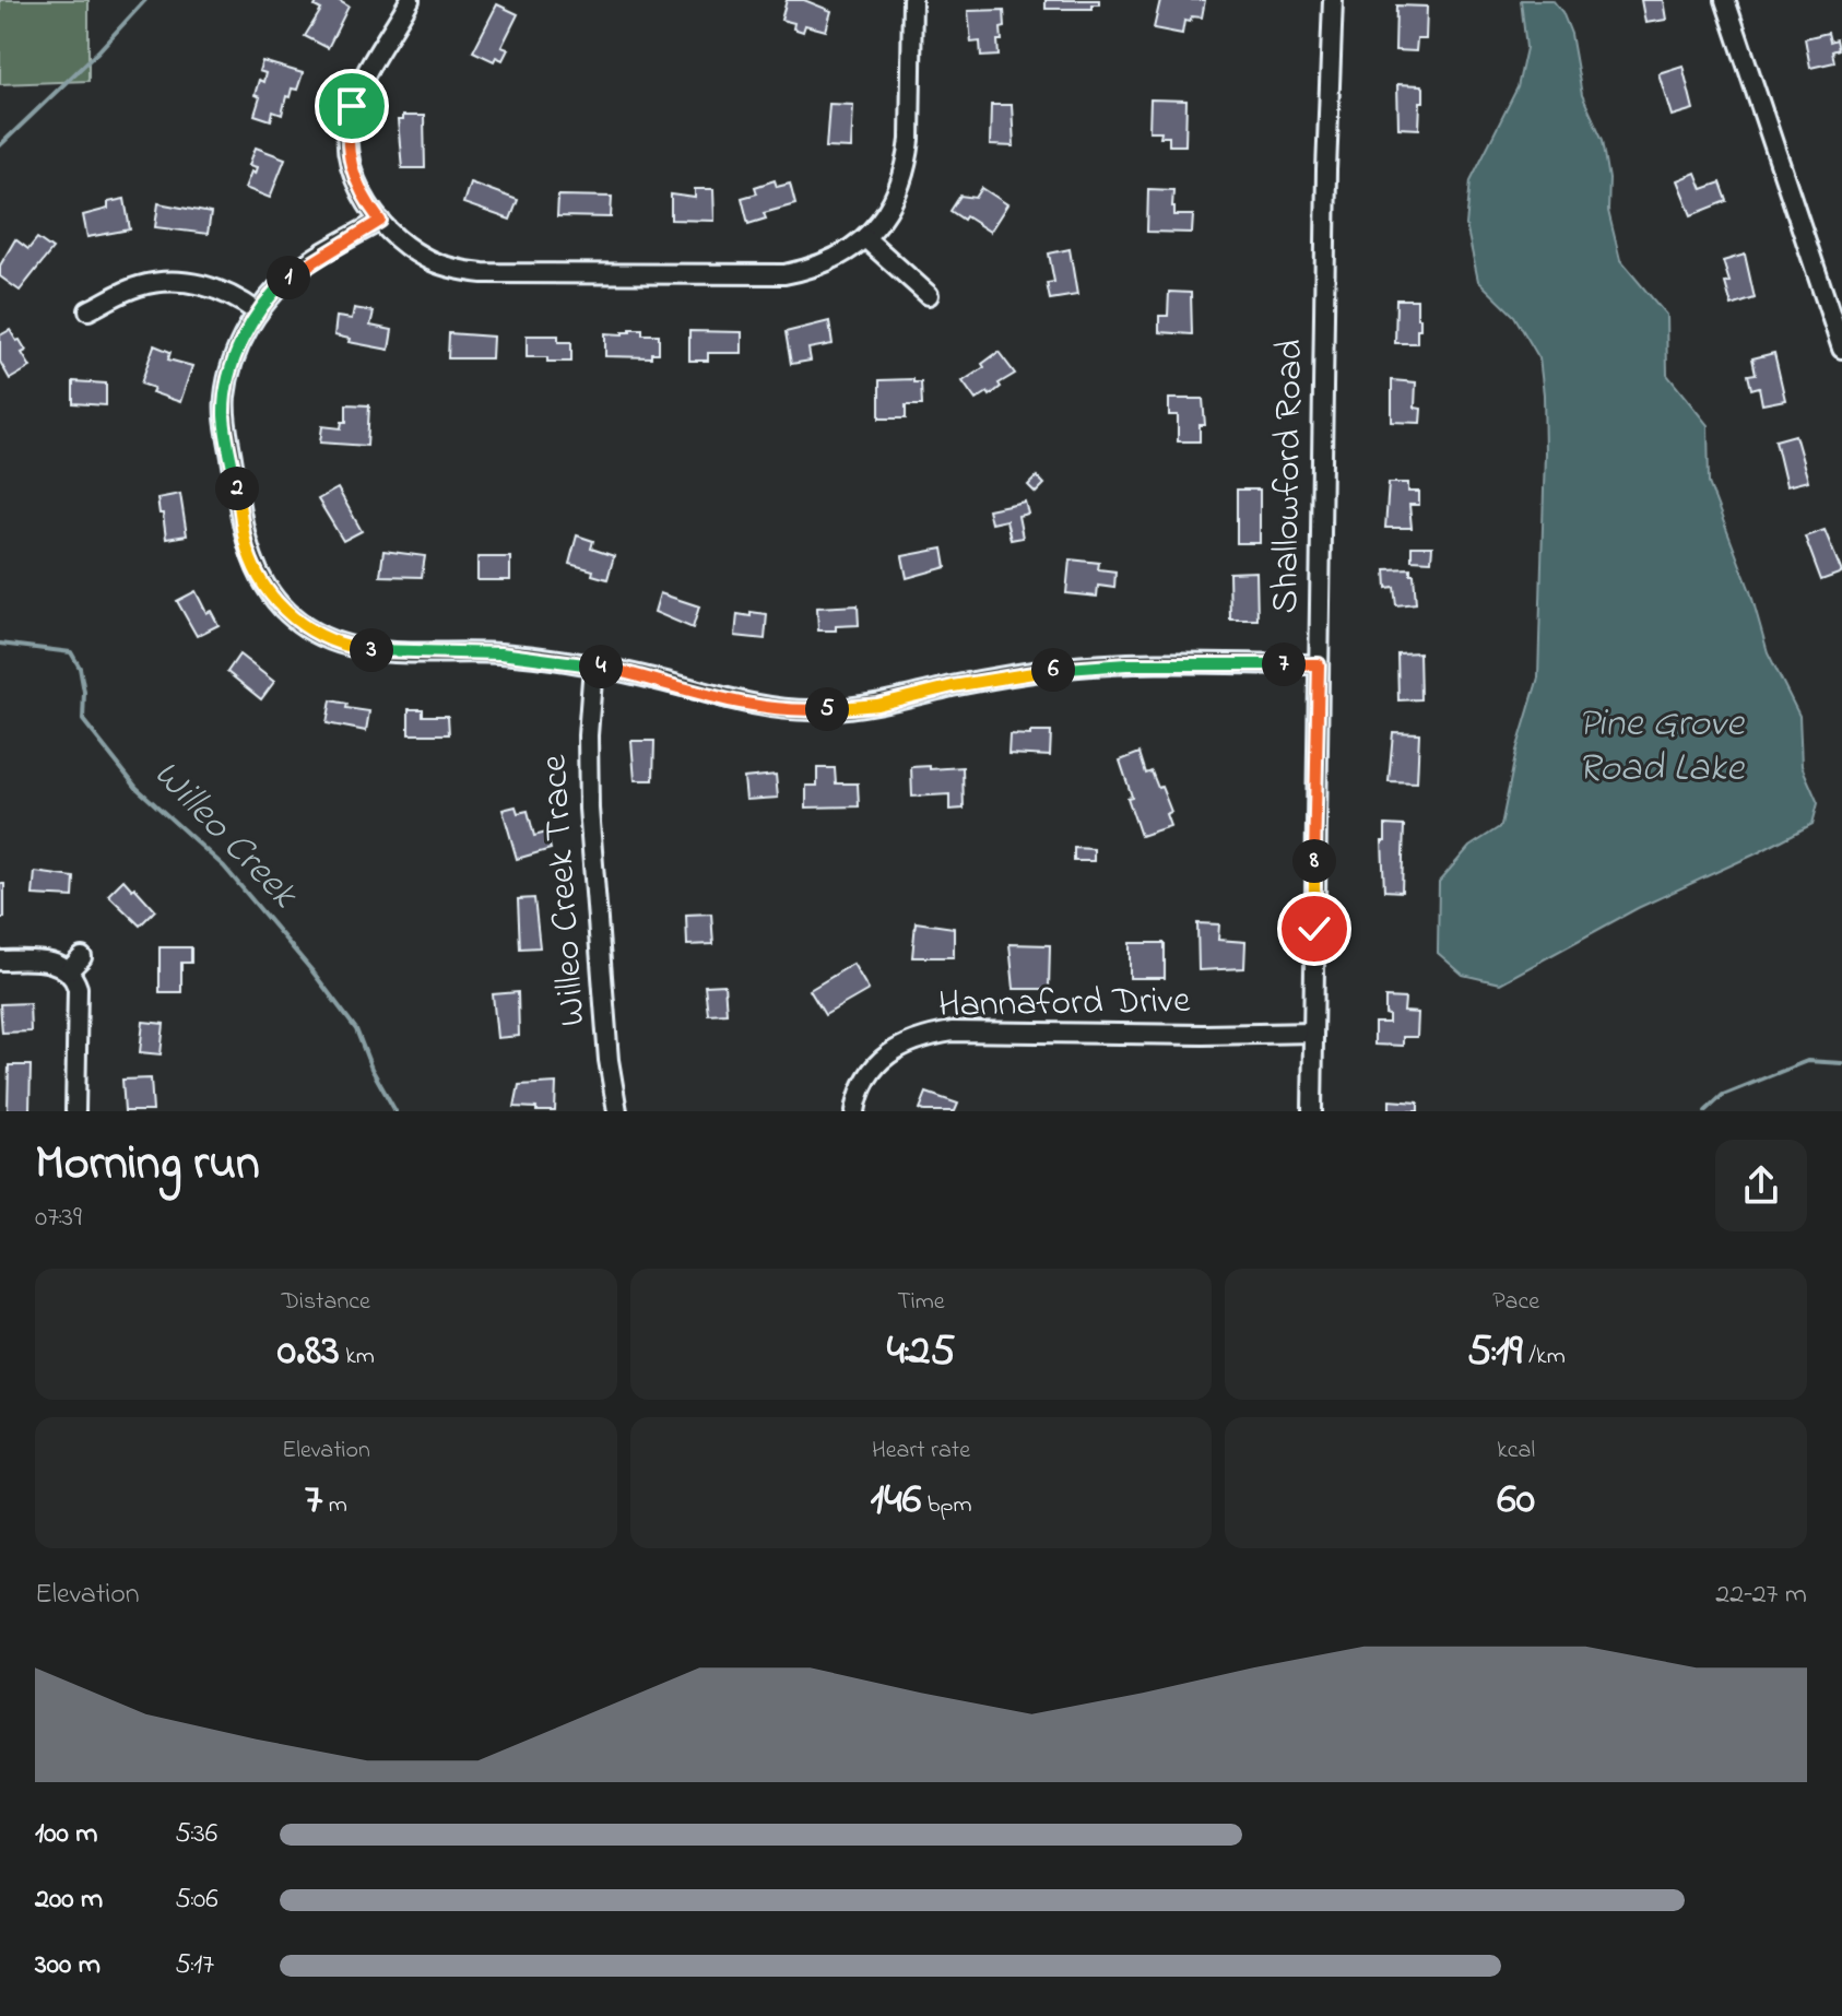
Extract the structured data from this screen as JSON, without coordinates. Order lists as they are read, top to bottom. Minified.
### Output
{"streets":{"street":["Shallowford Road","Willeo Creek Trace","Hannaford Drive"]},"crossings":[["Shallowford Road","Hannaford Drive"]],"water":["Pine Grove Road Lake","Willeo Creek"],"page":{"pins":["1","2","3","7","4","6","5","8"],"heading":["Morning run","07:39"],"stats":[["Distance","0.83 km"],["Time","4:25"],["Pace","5:19 /km"],["Elevation","7 m"],["Heart rate","146 bpm"],["kcal","60"]],"chart":["Elevation","22–27 m"],"list":[{"name":"100 m","note":"5:36"},{"name":"200 m","note":"5:06"},{"name":"300 m","note":"5:17"}]}}
